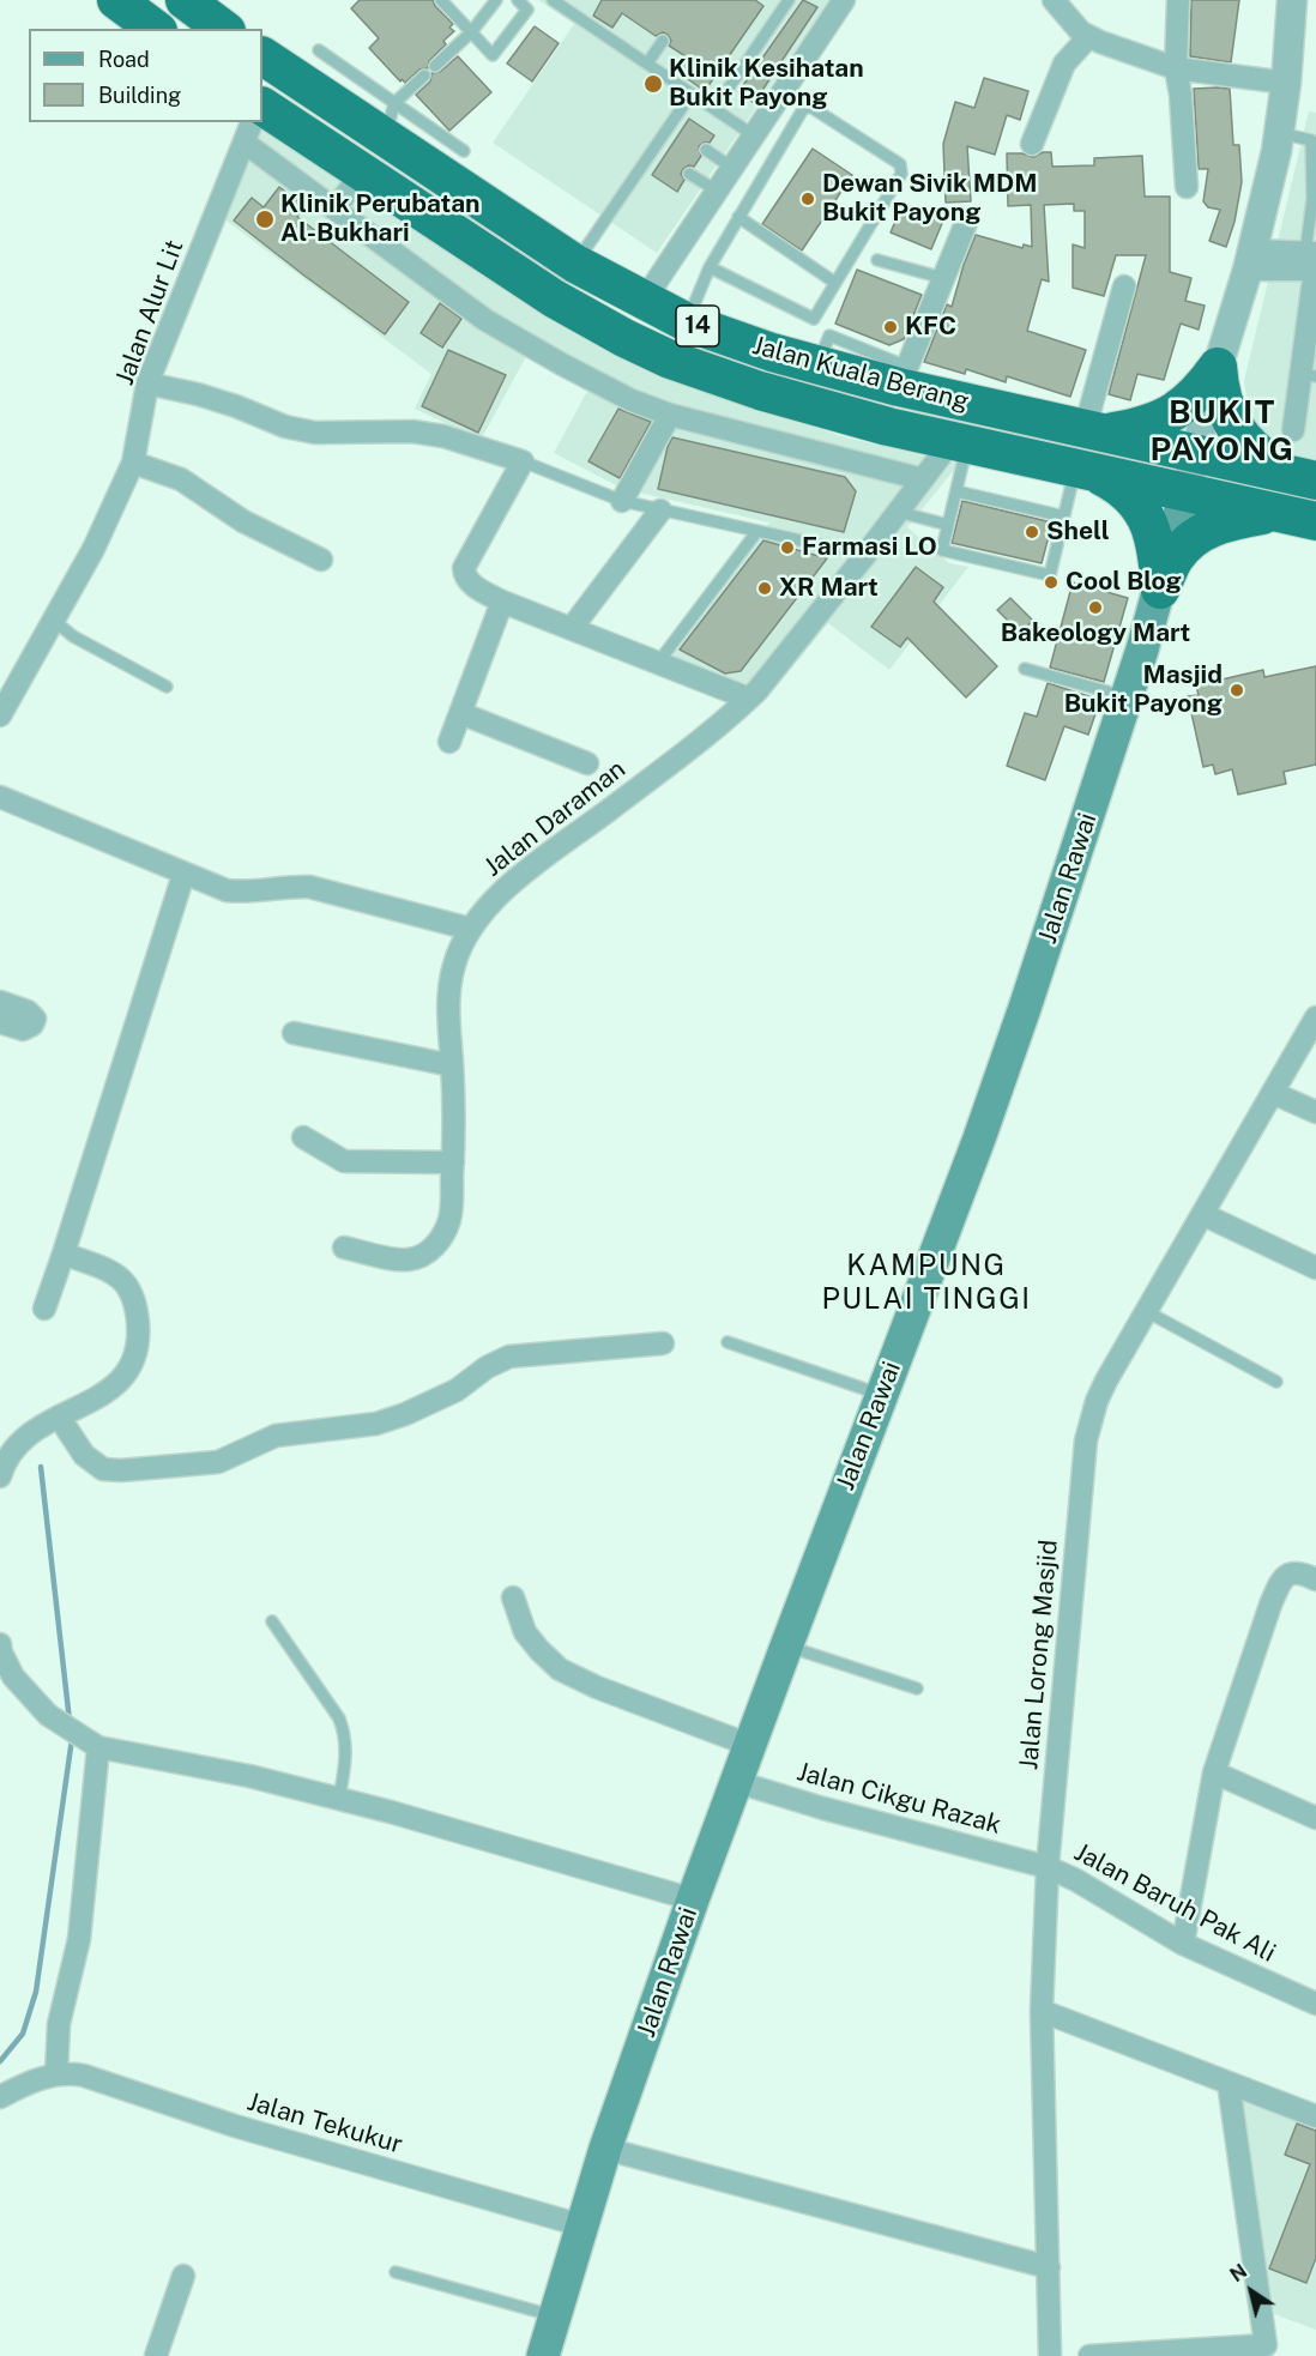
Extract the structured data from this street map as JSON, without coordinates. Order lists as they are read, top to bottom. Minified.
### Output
{"streets":{"highway":["14","Jalan Kuala Berang"],"main road":["Jalan Rawai"],"street":["Jalan Alur Lit","Jalan Daraman","Jalan Lorong Masjid","Jalan Cikgu Razak","Jalan Baruh Pak Ali","Jalan Tekukur"]},"crossings":[["Jalan Kuala Berang","Jalan Daraman"],["Jalan Kuala Berang","Jalan Rawai"],["Jalan Rawai","Jalan Cikgu Razak"],["Jalan Rawai","Jalan Tekukur"],["Jalan Lorong Masjid","Jalan Cikgu Razak"],["Jalan Lorong Masjid","Jalan Baruh Pak Ali"],["Jalan Cikgu Razak","Jalan Baruh Pak Ali"]],"districts":["BUKIT PAYONG","KAMPUNG PULAI TINGGI"],"places":["Klinik Kesihatan Bukit Payong","Dewan Sivik MDM Bukit Payong","Klinik Perubatan Al-Bukhari","KFC","Shell","Farmasi LO","Cool Blog","XR Mart","Bakeology Mart","Masjid Bukit Payong"],"legend":["Road","Building"],"north":"top left"}
